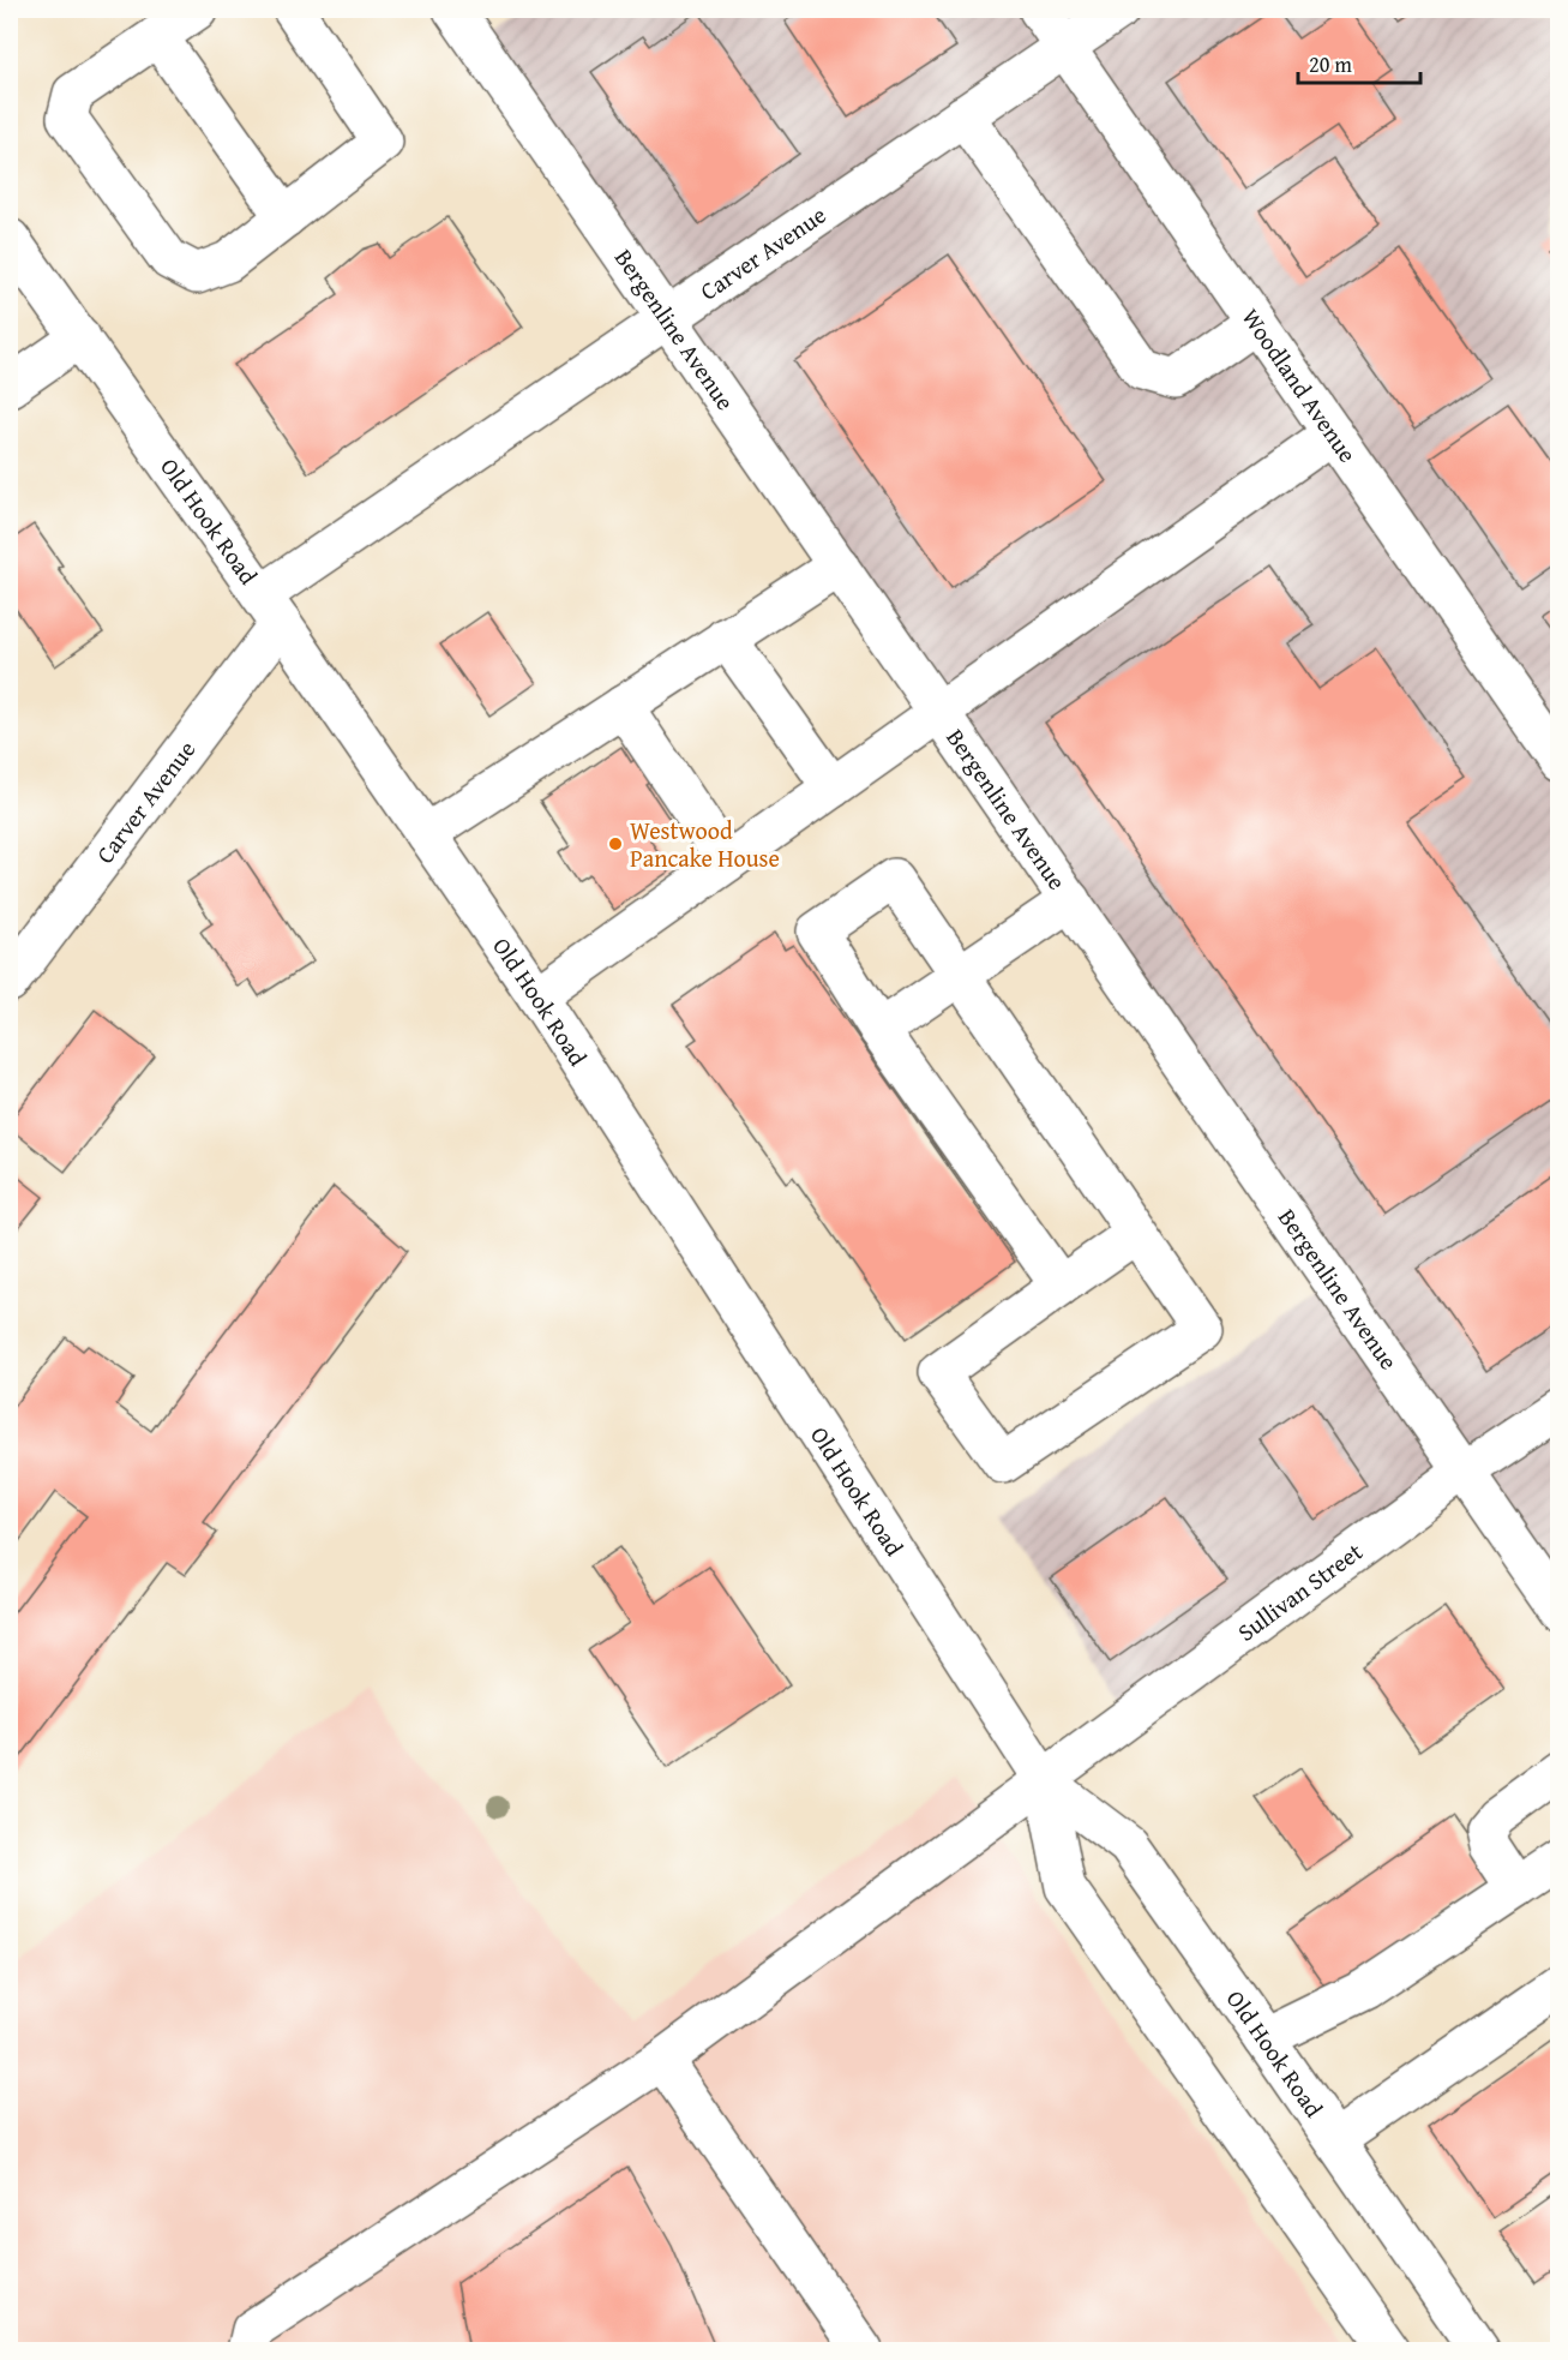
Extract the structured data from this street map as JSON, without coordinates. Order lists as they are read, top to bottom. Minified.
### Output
{"streets":{"street":["Carver Avenue","Bergenline Avenue","Woodland Avenue","Old Hook Road","Sullivan Street"]},"crossings":[["Carver Avenue","Bergenline Avenue"],["Carver Avenue","Woodland Avenue"],["Carver Avenue","Old Hook Road"],["Bergenline Avenue","Sullivan Street"],["Old Hook Road","Sullivan Street"]],"places":["Westwood Pancake House"],"scale_bar":"20 m"}
